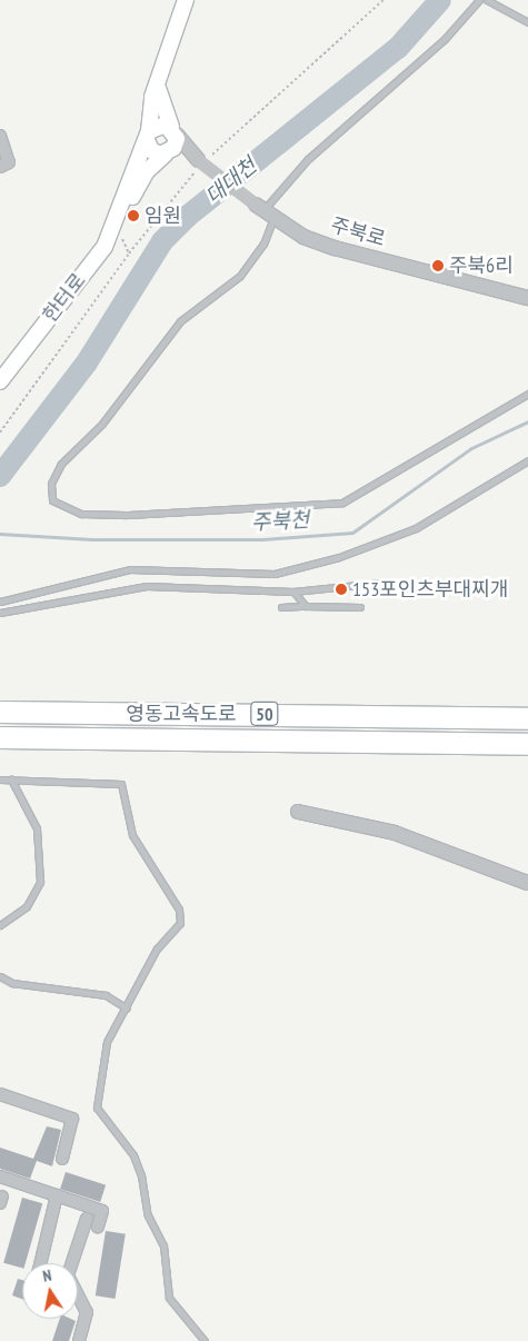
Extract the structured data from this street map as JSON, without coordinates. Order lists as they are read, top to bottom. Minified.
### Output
{"streets":{"highway":["영동고속도로","50"],"main road":["한터로"],"street":["주북로"]},"crossings":[["주북로","한터로"]],"water":["대대천","주북천"],"places":["임원","주북6리","153포인츠부대찌개"],"north":"top"}
